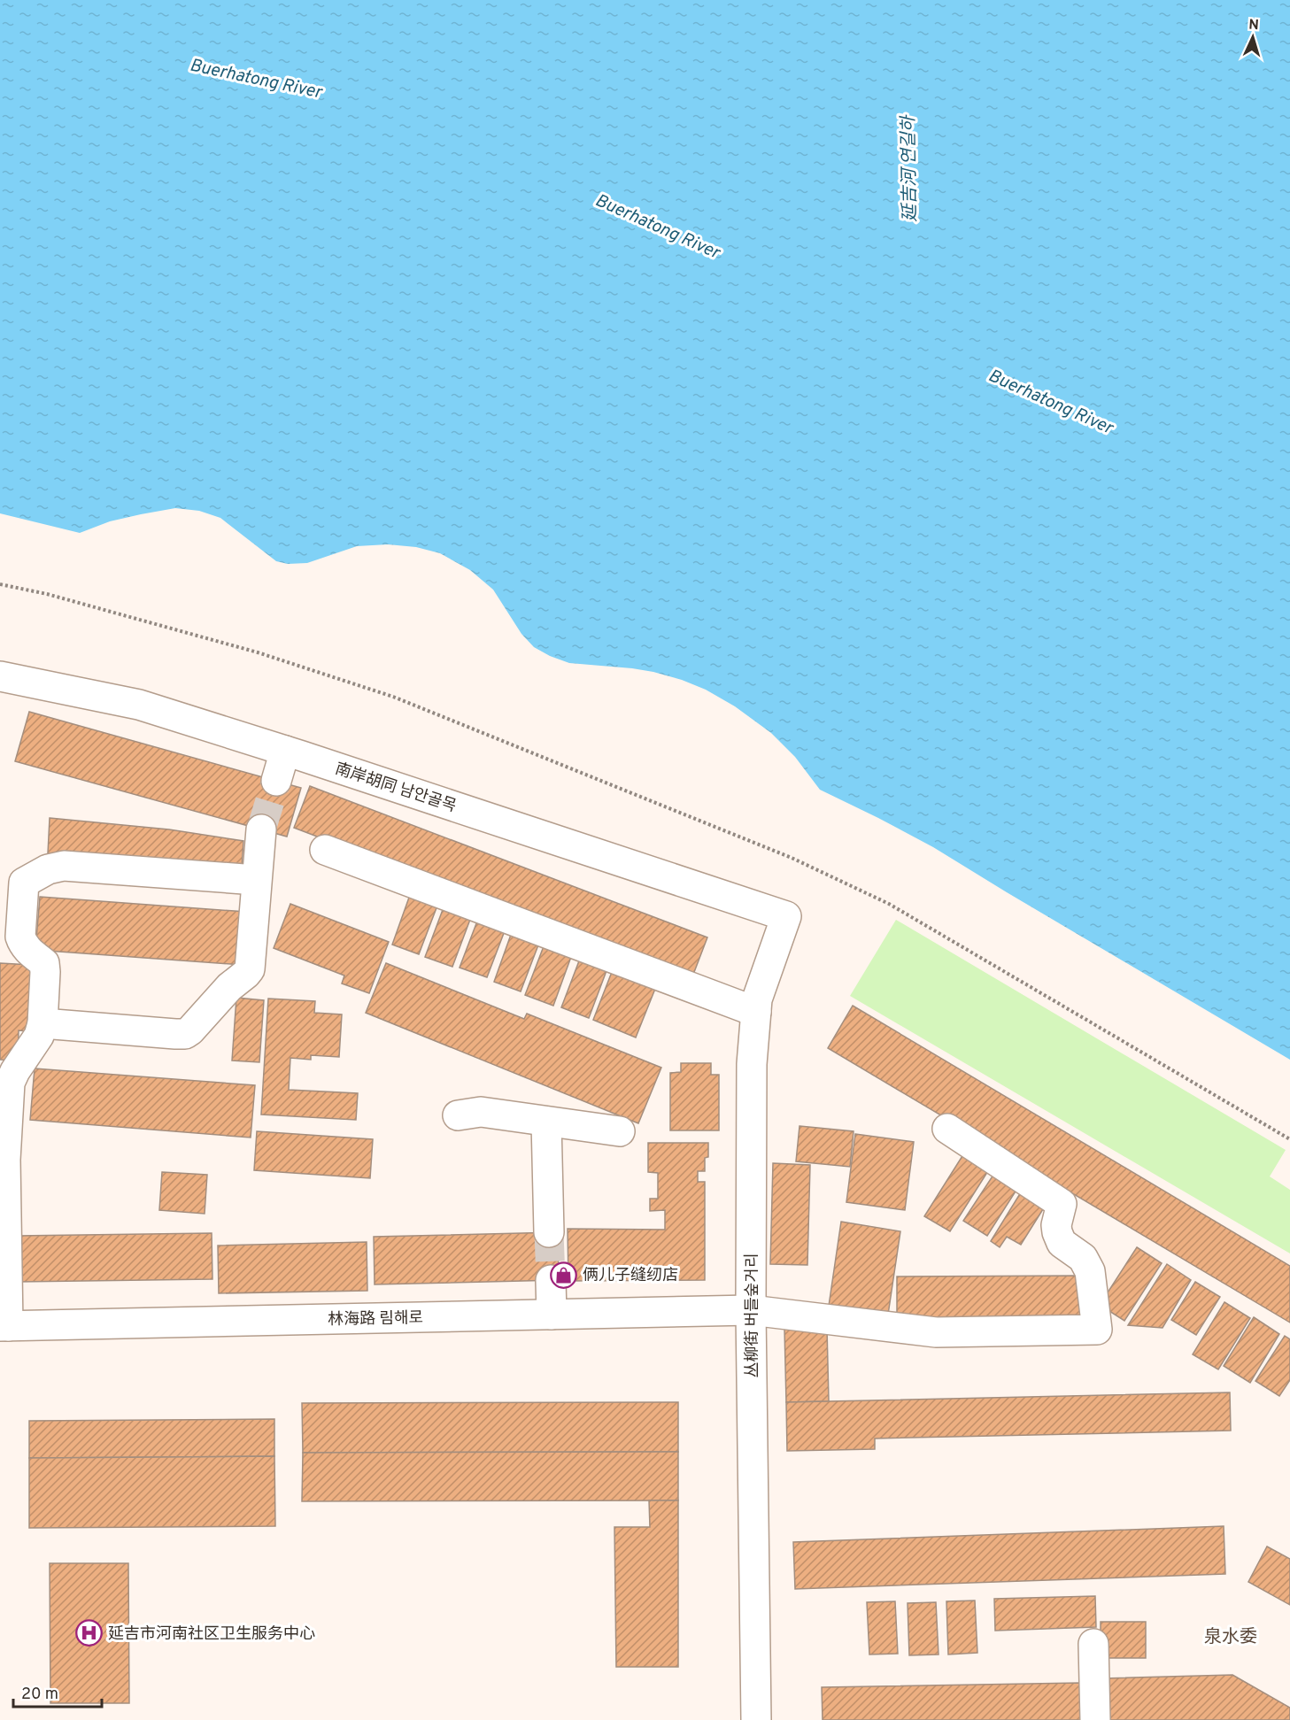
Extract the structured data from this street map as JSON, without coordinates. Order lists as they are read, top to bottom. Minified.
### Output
{"streets":{"street":["南岸胡同 남안골목","丛柳街 버들숲거리","林海路 림해로"]},"crossings":[["南岸胡同 남안골목","丛柳街 버들숲거리"],["丛柳街 버들숲거리","林海路 림해로"]],"districts":["泉水委"],"water":["Buerhatong River","延吉河 연길하"],"places":{"shop":["俩儿子缝纫店"],"hospital":["延吉市河南社区卫生服务中心"]},"scale_bar":"20 m","north":"top"}
